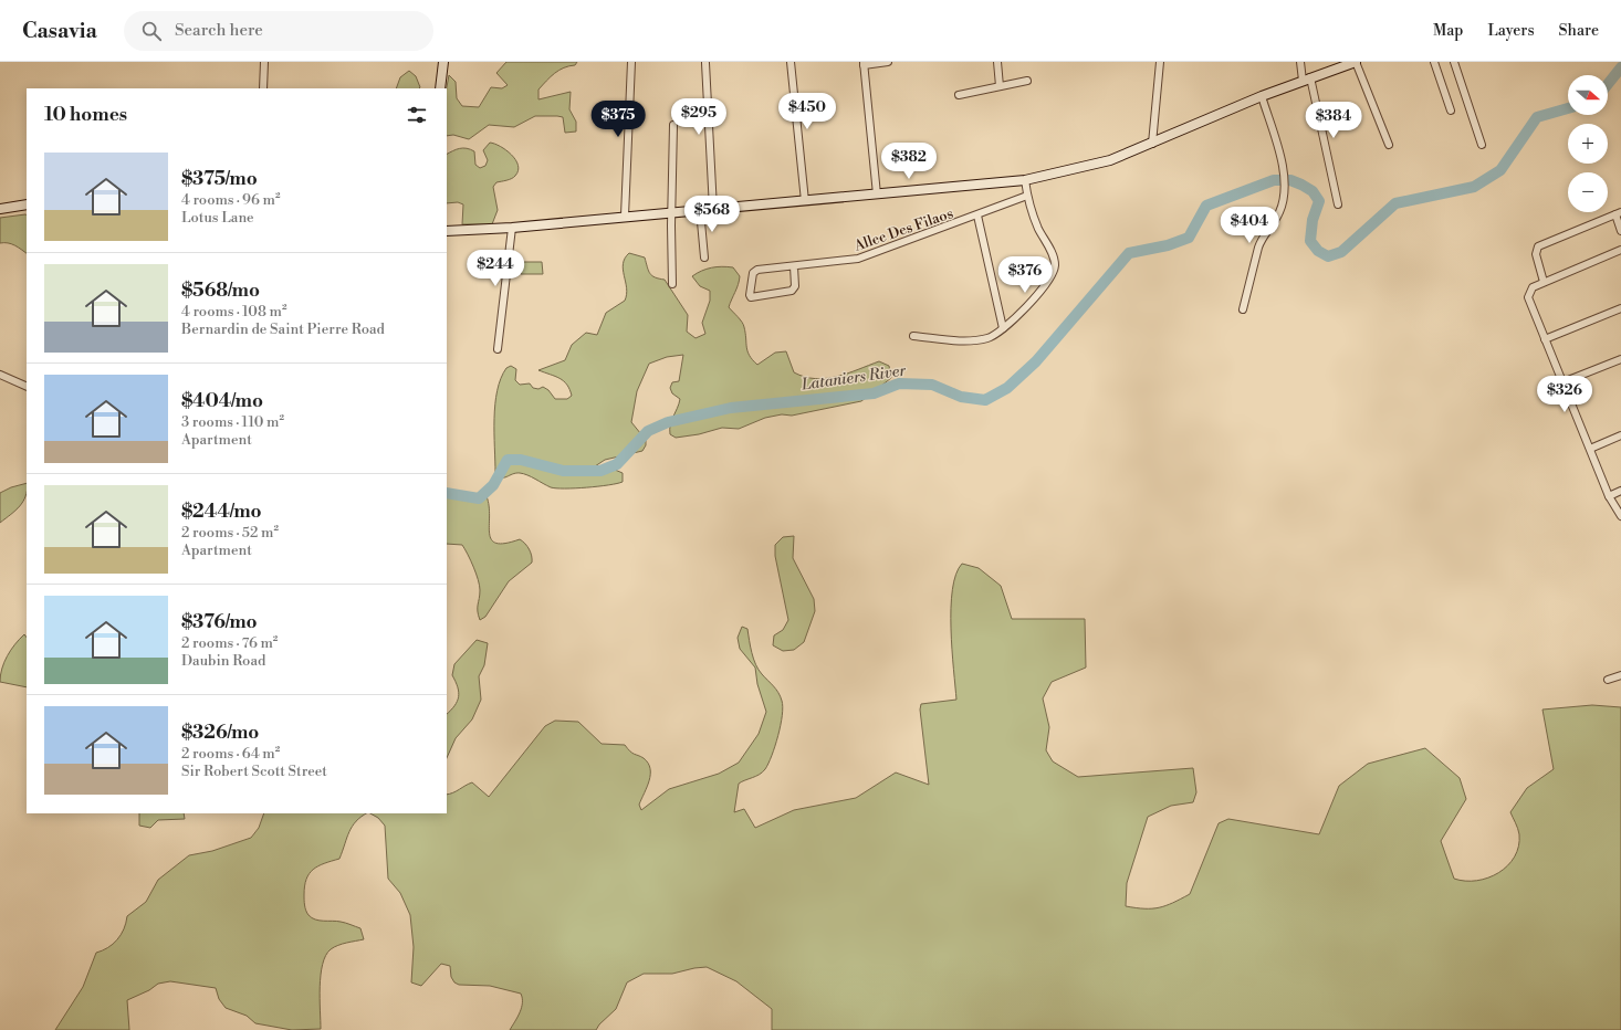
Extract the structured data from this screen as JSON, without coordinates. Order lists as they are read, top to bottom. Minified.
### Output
{"streets":{"street":["Allee Des Filaos"]},"water":["Lataniers River"],"north":"right","page":{"header":"Casavia","search":"Search here","nav":["Map","Layers","Share"],"map_buttons":["+","−"],"heading":"10 homes","price":["$450","$295","$375","$384","$382","$568","$404","$244","$376","$326"],"list":[{"name":"$375/mo","note":"4 rooms · 96 m² · Lotus Lane"},{"name":"$568/mo","note":"4 rooms · 108 m² · Bernardin de Saint Pierre Road"},{"name":"$404/mo","note":"3 rooms · 110 m² · Apartment"},{"name":"$244/mo","note":"2 rooms · 52 m² · Apartment"},{"name":"$376/mo","note":"2 rooms · 76 m² · Daubin Road"},{"name":"$326/mo","note":"2 rooms · 64 m² · Sir Robert Scott Street"}]}}
